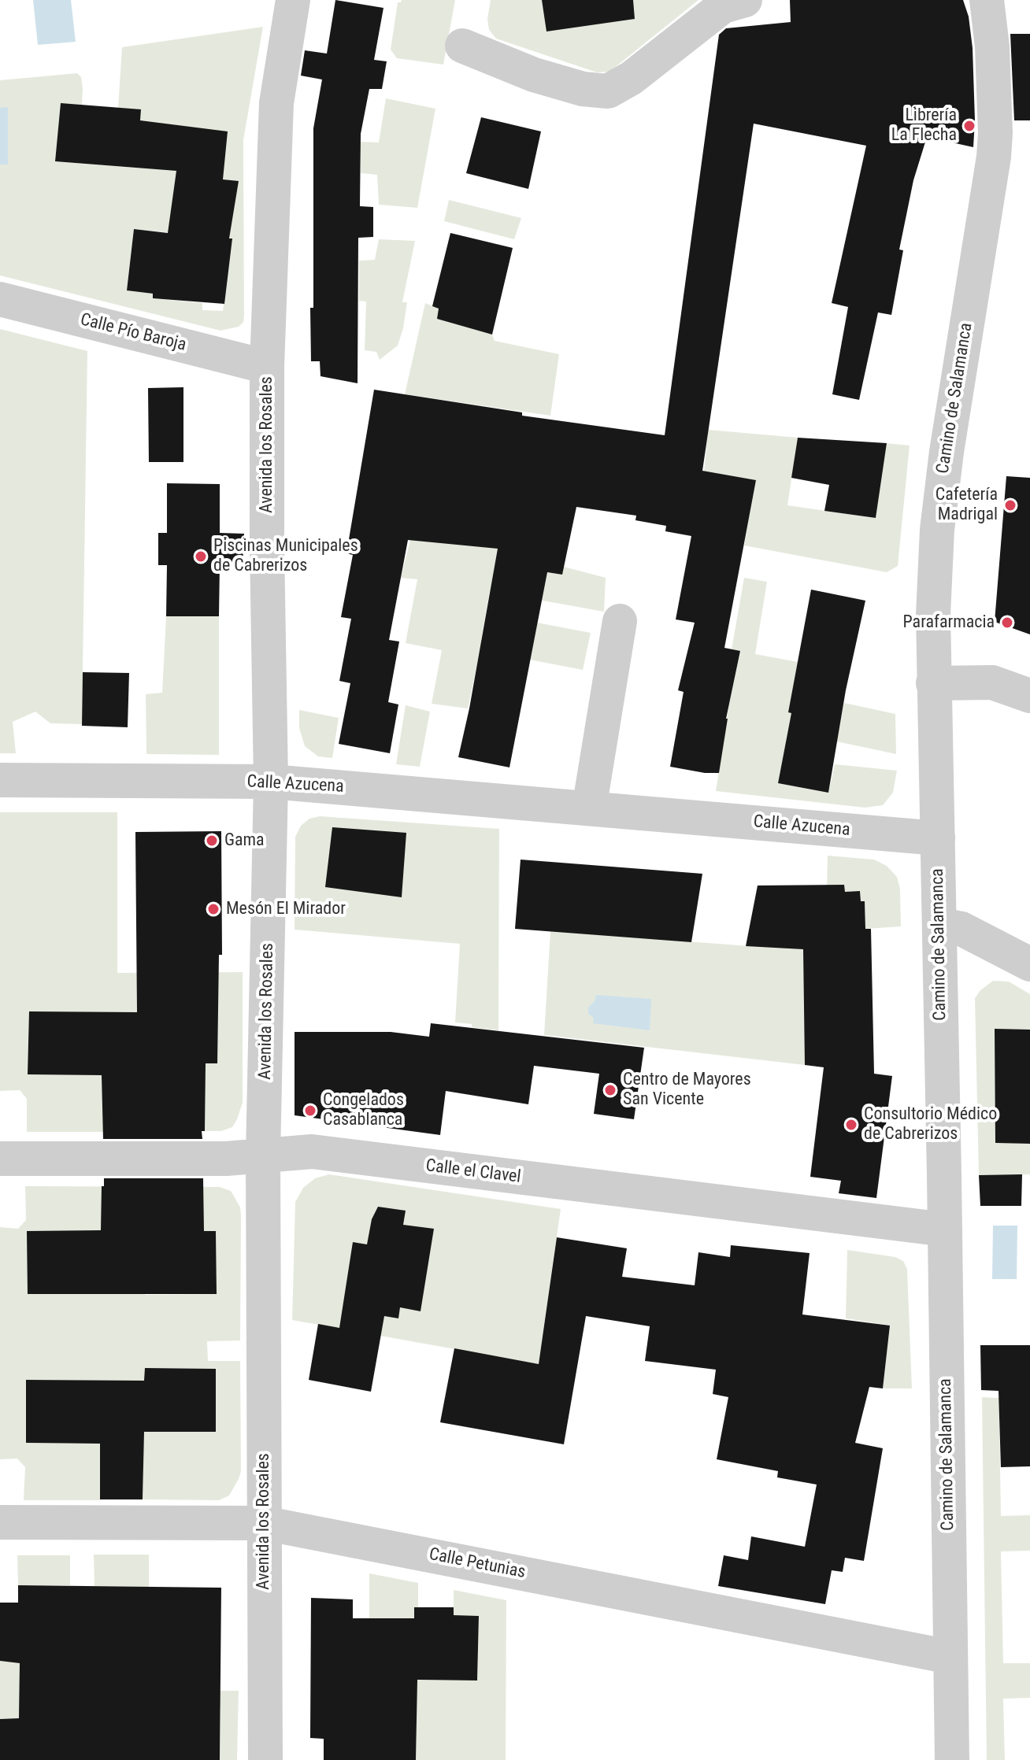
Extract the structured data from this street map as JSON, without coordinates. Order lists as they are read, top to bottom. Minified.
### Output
{"streets":{"street":["Calle Pío Baroja","Camino de Salamanca","Avenida los Rosales","Calle Azucena","Calle el Clavel","Calle Petunias"]},"crossings":[["Calle Pío Baroja","Avenida los Rosales"],["Camino de Salamanca","Calle Azucena"],["Camino de Salamanca","Calle el Clavel"],["Camino de Salamanca","Calle Petunias"],["Avenida los Rosales","Calle Azucena"],["Avenida los Rosales","Calle el Clavel"],["Avenida los Rosales","Calle Petunias"]],"places":["Librería La Flecha","Cafetería Madrigal","Piscinas Municipales de Cabrerizos","Parafarmacia","Gama","Mesón El Mirador","Centro de Mayores San Vicente","Congelados Casablanca","Consultorio Médico de Cabrerizos"]}
